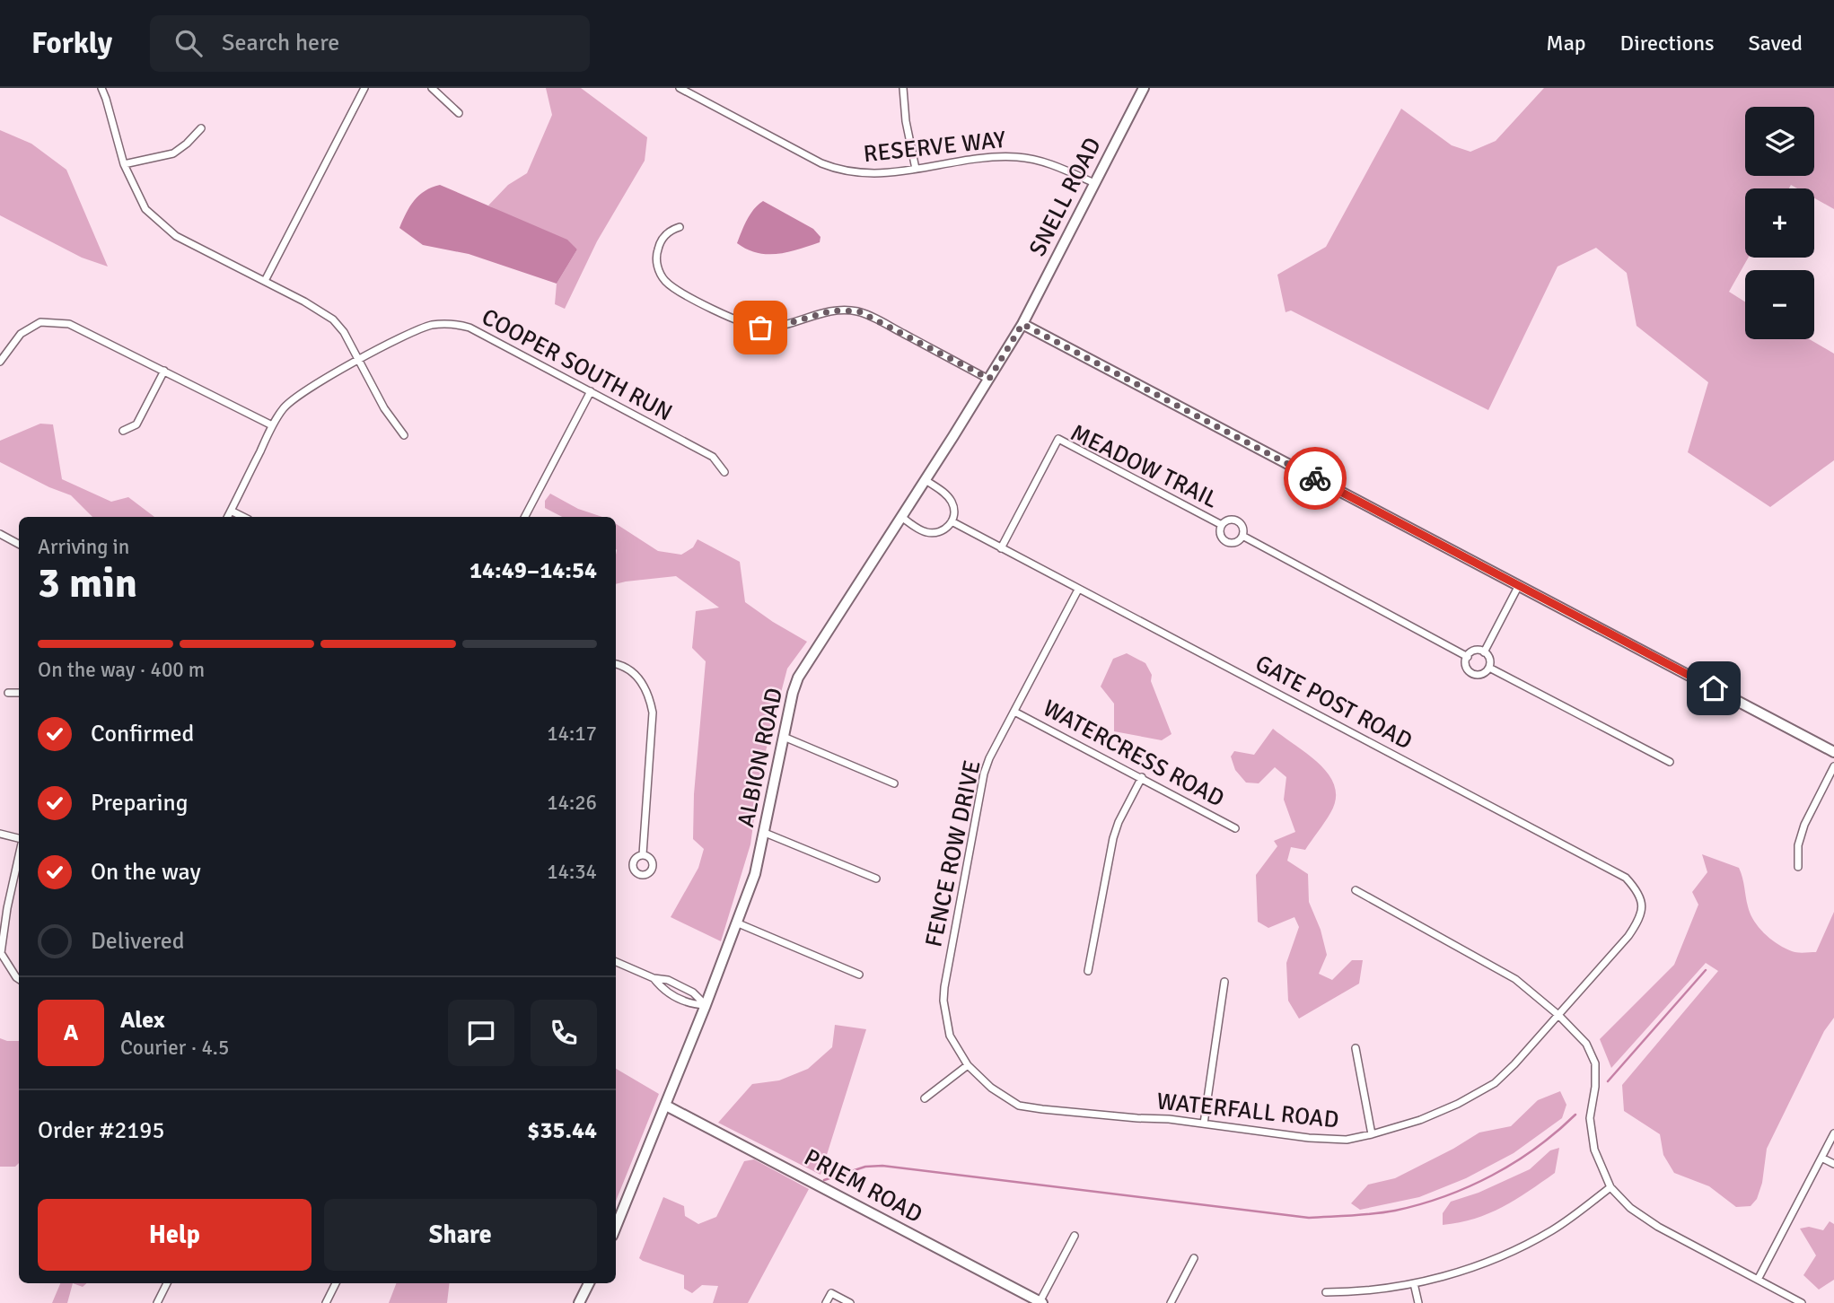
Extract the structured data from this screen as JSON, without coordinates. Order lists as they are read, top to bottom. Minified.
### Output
{"streets":{"street":["RESERVE WAY","SNELL ROAD","COOPER SOUTH RUN","MEADOW TRAIL","GATE POST ROAD","WATERCRESS ROAD","ALBION ROAD","FENCE ROW DRIVE","WATERFALL ROAD","PRIEM ROAD"]},"crossings":[["RESERVE WAY","SNELL ROAD"],["SNELL ROAD","ALBION ROAD"],["MEADOW TRAIL","GATE POST ROAD"],["GATE POST ROAD","ALBION ROAD"],["GATE POST ROAD","FENCE ROW DRIVE"],["GATE POST ROAD","WATERFALL ROAD"],["WATERCRESS ROAD","FENCE ROW DRIVE"],["ALBION ROAD","PRIEM ROAD"],["FENCE ROW DRIVE","WATERFALL ROAD"]],"page":{"header":"Forkly","search":"Search here","nav":["Map","Directions","Saved"],"map_buttons":["+","−"],"heading":["3 min","Arriving in","14:49–14:54"],"panel":["Alex","Courier · 4.5","Order #2195","$35.44"],"bar":"On the way · 400 m","list":[["Confirmed","14:17"],["Preparing","14:26"],["On the way","14:34"],"Delivered"],"round":"A","buttons":["Help","Share"]}}
